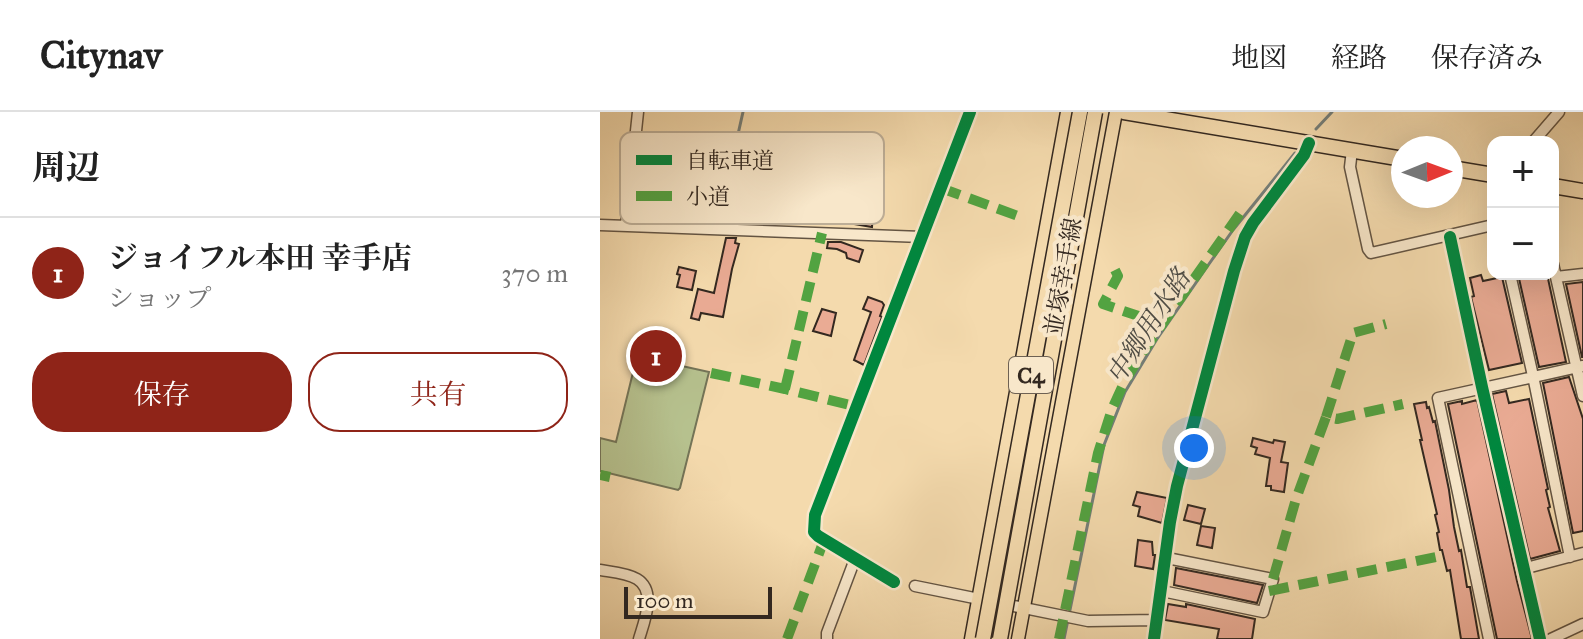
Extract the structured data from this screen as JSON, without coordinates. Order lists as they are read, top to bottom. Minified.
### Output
{"streets":{"highway":["C4"],"main road":["並塚幸手線"]},"water":["中郷用水路"],"legend":["自転車道","小道"],"scale_bar":"100 m","north":"right","page":{"header":"Citynav","nav":["地図","経路","保存済み"],"heading":"周辺","map_buttons":["+","−"],"list":[{"mark":"1","name":"ジョイフル本田 幸手店","note":"ショップ","value":"370 m"}],"pins":"1","buttons":["保存","共有"],"scale":"100 m"}}
